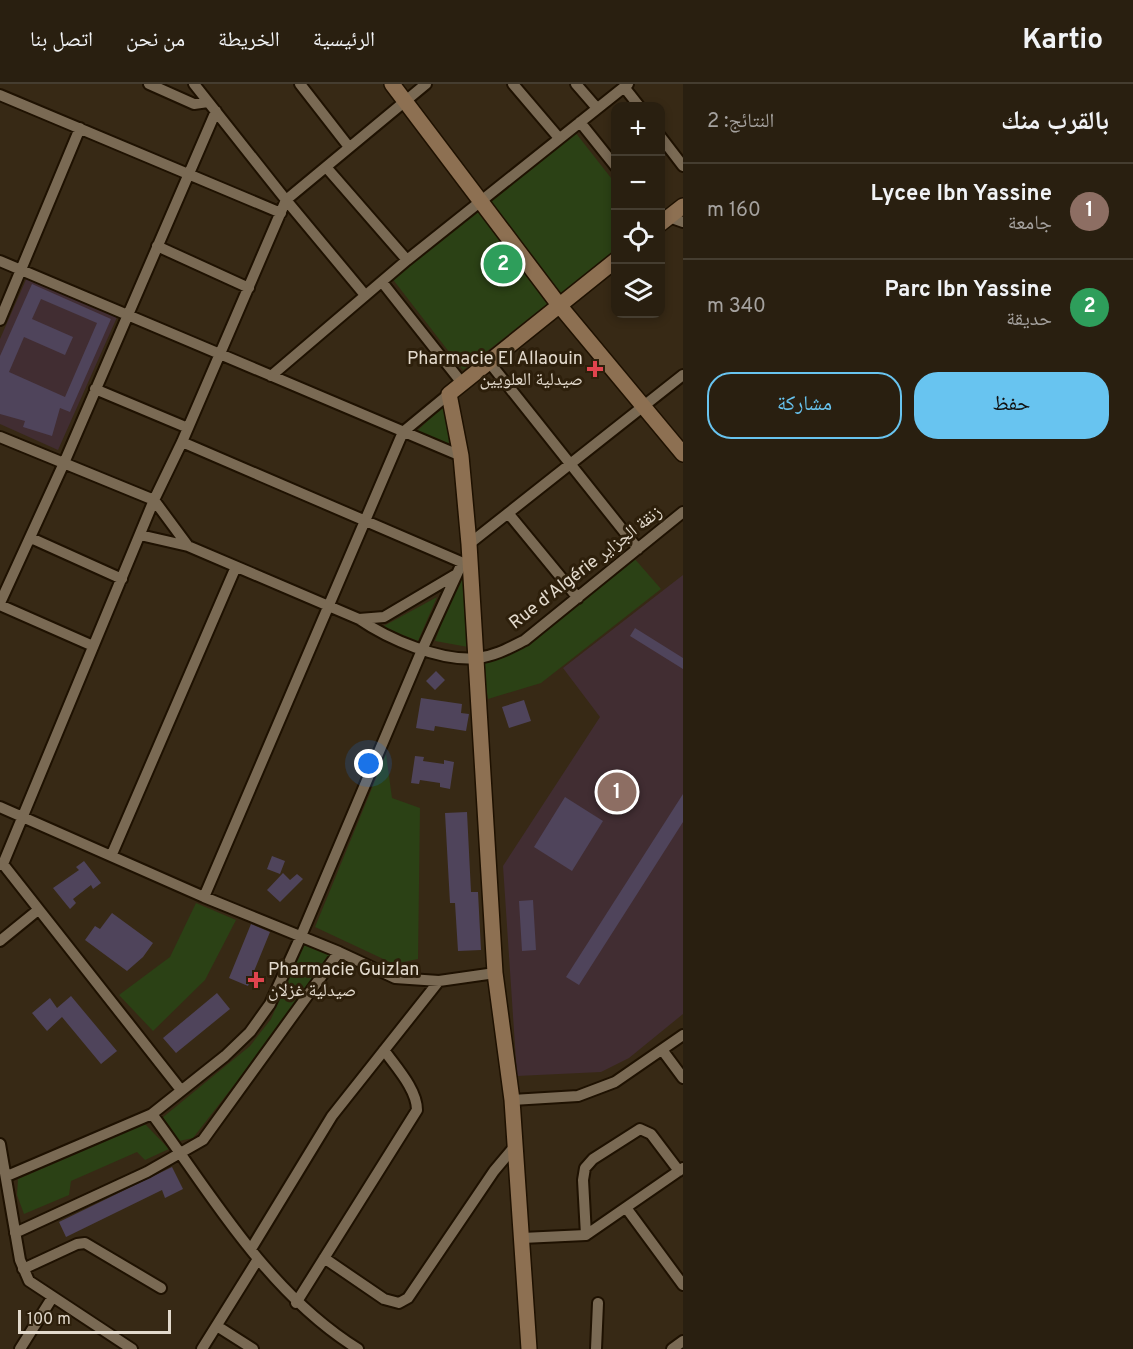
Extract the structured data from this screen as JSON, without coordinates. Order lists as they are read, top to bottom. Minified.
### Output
{"streets":{"street":["Rue d'Algérie زنقة الجزاير"]},"places":{"health":["Pharmacie El Allaouin صيدلية العلويين","Pharmacie Guizlan صيدلية غزلان"]},"scale_bar":"100 m","page":{"header":"Kartio","nav":["الرئيسية","الخريطة","من نحن","اتصل بنا"],"heading":["بالقرب منك","النتائج: 2"],"map_buttons":["+","−"],"list":[{"mark":"1","name":"Lycee Ibn Yassine","note":"جامعة","value":"160 m"},{"mark":"2","name":"Parc Ibn Yassine","note":"حديقة","value":"340 m"}],"pins":["2","1"],"buttons":["حفظ","مشاركة"],"scale":"100 m"}}
